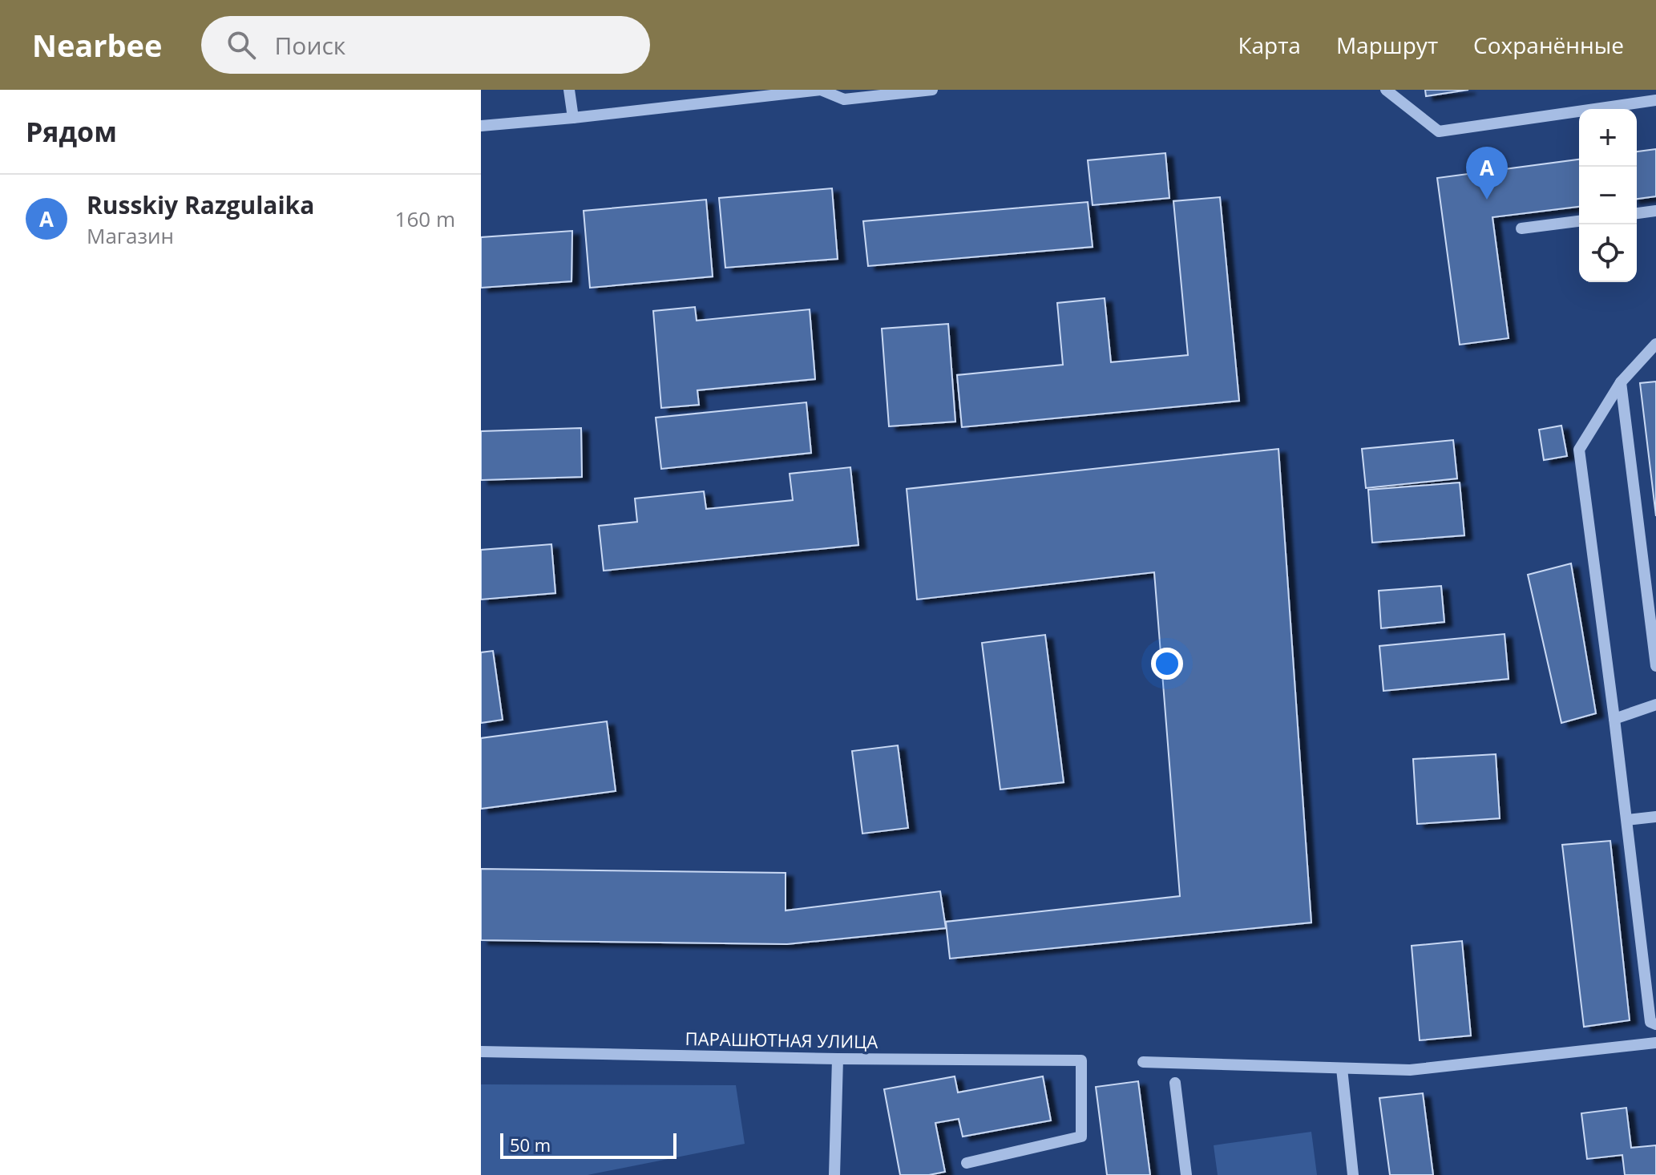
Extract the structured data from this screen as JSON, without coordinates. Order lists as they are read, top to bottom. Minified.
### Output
{"streets":{"street":["ПАРАШЮТНАЯ УЛИЦА"]},"scale_bar":"50 m","page":{"header":"Nearbee","search":"Поиск","nav":["Карта","Маршрут","Сохранённые"],"heading":"Рядом","map_buttons":["+","−"],"pins":"A","list":[{"mark":"A","name":"Russkiy Razgulaika","note":"Магазин","value":"160 m"}],"scale":"50 m"}}
